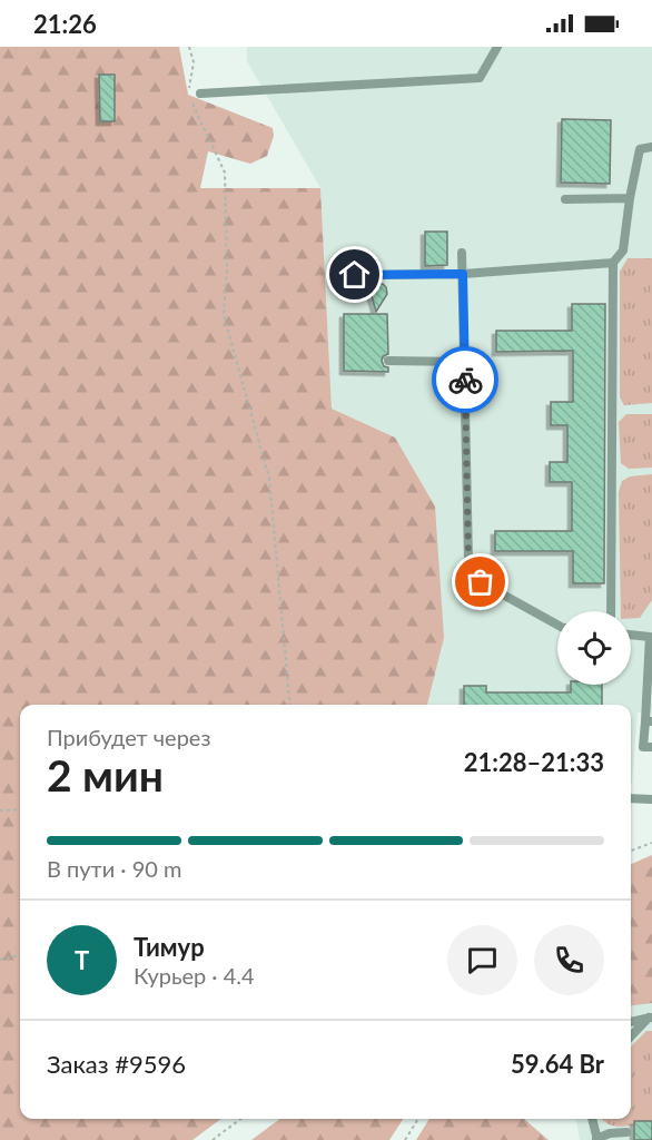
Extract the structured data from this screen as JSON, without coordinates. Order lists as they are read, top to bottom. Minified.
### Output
{"page":{"status":"21:26","heading":["2 мин","Прибудет через","21:28–21:33"],"panel":["Тимур","Курьер · 4.4","Заказ #9596","59.64 Br"],"bar":"В пути · 90 m","round":"Т"}}
